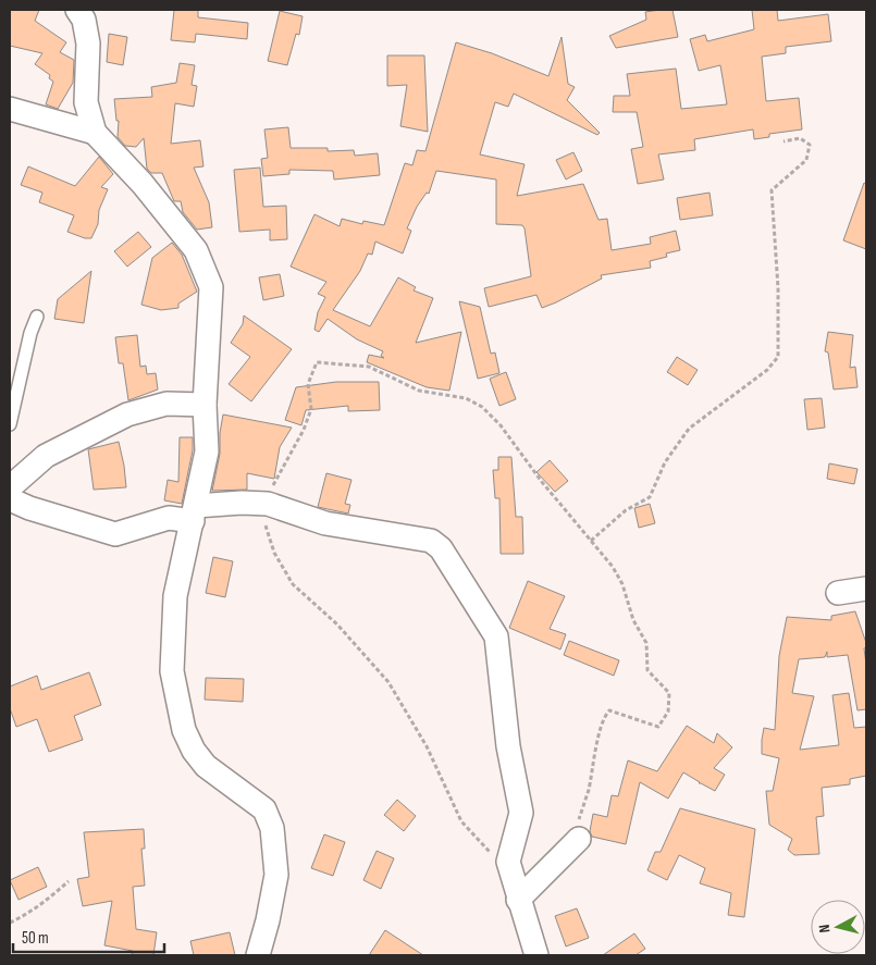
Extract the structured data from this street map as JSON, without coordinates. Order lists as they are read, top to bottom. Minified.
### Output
{"scale_bar":"50 m","north":"left"}
